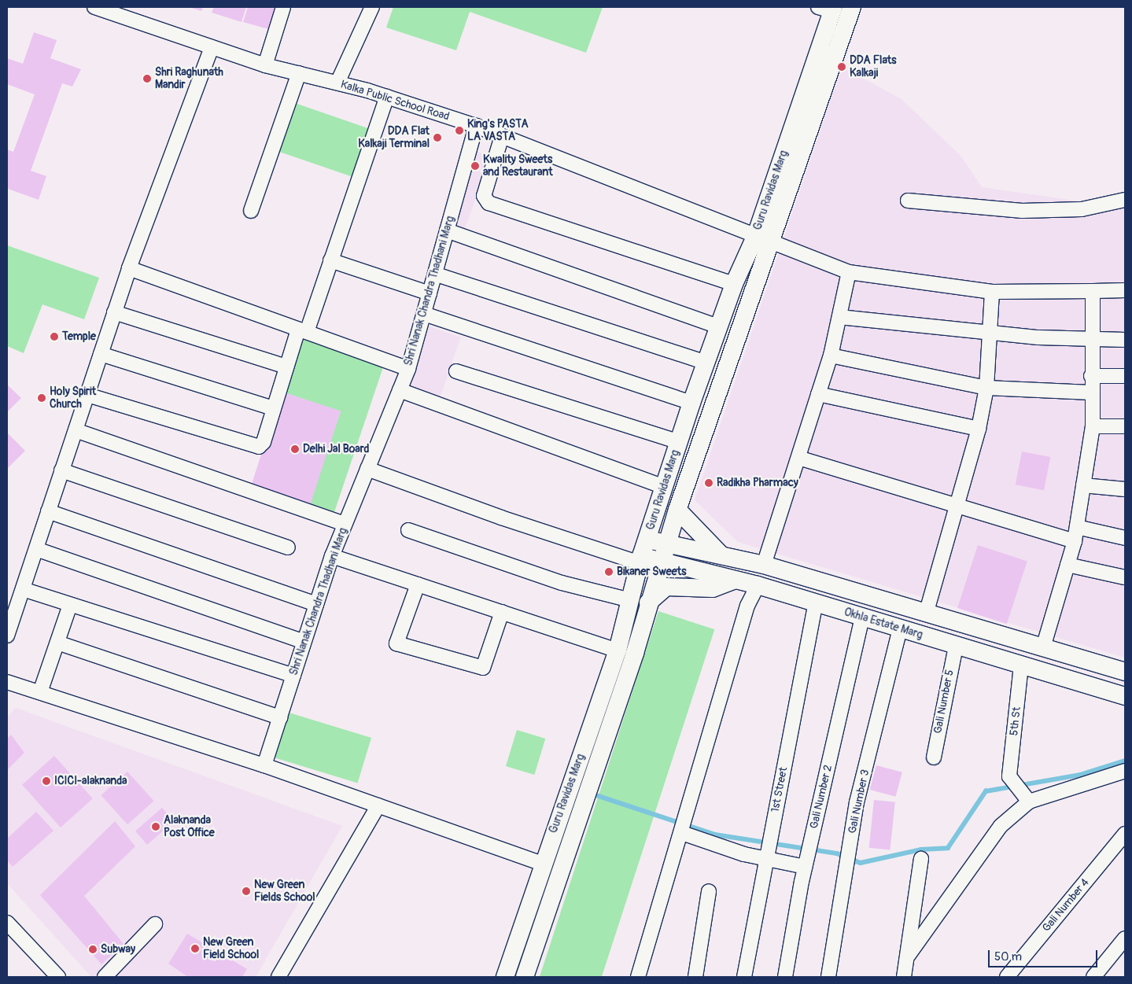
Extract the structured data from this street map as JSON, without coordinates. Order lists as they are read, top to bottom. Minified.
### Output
{"streets":{"main road":["Guru Ravidas Marg","Okhla Estate Marg"],"street":["Kalka Public School Road","Shri Nanak Chandra Thadhani Marg","Gali Number 5","5th St","1st Street","Gali Number 2","Gali Number 3","Gali Number 4"]},"crossings":[["Kalka Public School Road","Guru Ravidas Marg"],["Kalka Public School Road","Shri Nanak Chandra Thadhani Marg"],["Guru Ravidas Marg","Okhla Estate Marg"],["Okhla Estate Marg","Gali Number 5"],["Okhla Estate Marg","5th St"],["Okhla Estate Marg","1st Street"],["Okhla Estate Marg","Gali Number 2"],["Okhla Estate Marg","Gali Number 3"]],"places":["DDA Flats Kalkaji","Shri Raghunath Mandir","King's PASTA LA VASTA","DDA Flat Kalkaji Terminal","Kwality Sweets and Restaurant","Temple","Holy Spirit Church","Delhi Jal Board","Radikha Pharmacy","Bikaner Sweets","ICICI-alaknanda","Alaknanda Post Office","New Green Fields School","New Green Field School","Subway"],"scale_bar":"50 m"}
